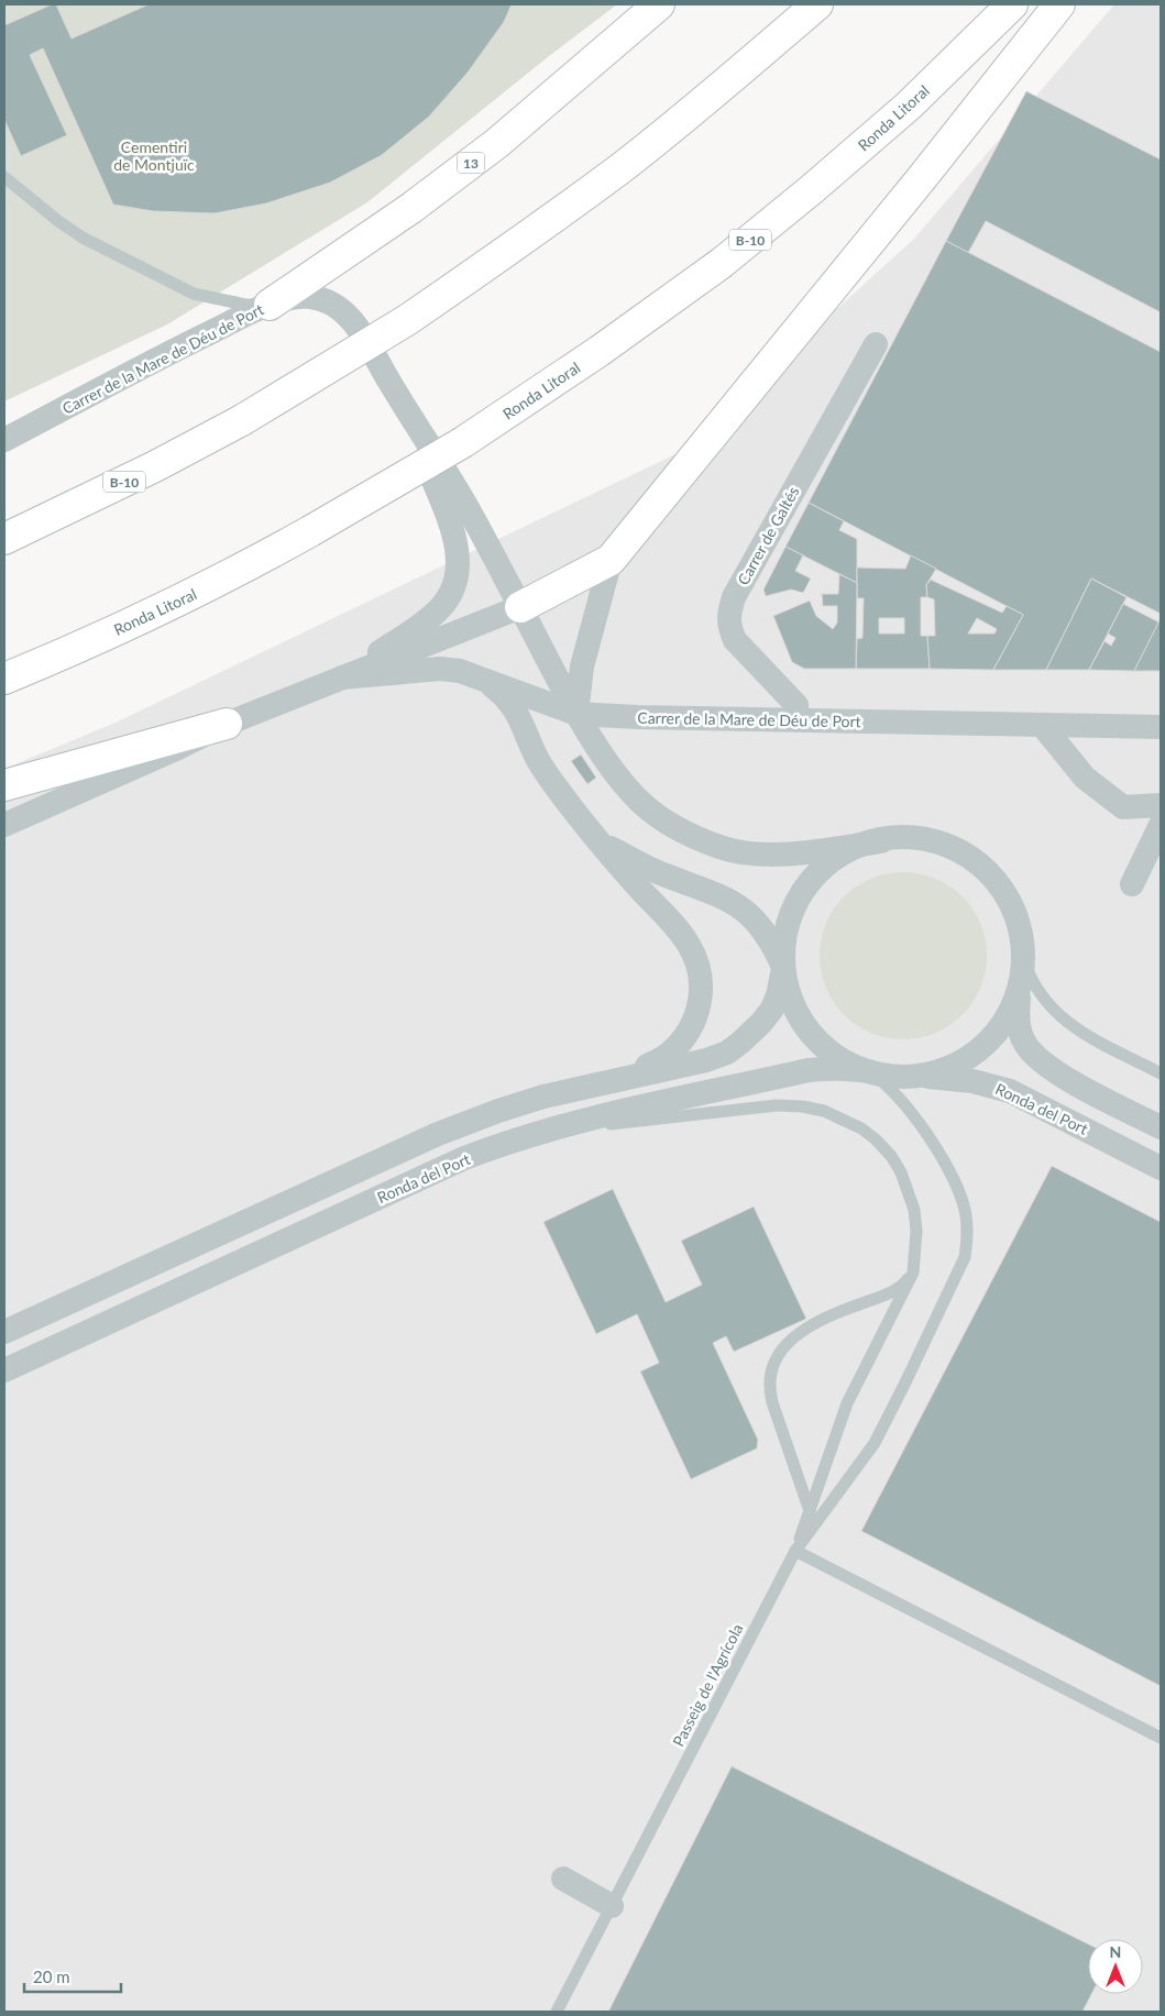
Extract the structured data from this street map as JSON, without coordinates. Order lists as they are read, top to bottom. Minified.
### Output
{"streets":{"highway":["Ronda Litoral","13","B-10"],"street":["Carrer de la Mare de Déu de Port","Carrer de Galtés","Ronda del Port"],"lane":["Passeig de l'Agrícola"]},"crossings":[["13","Carrer de la Mare de Déu de Port"],["Carrer de la Mare de Déu de Port","Carrer de Galtés"],["Ronda del Port","Passeig de l'Agrícola"]],"parks":["Cementiri de Montjuïc"],"scale_bar":"20 m","north":"top"}
